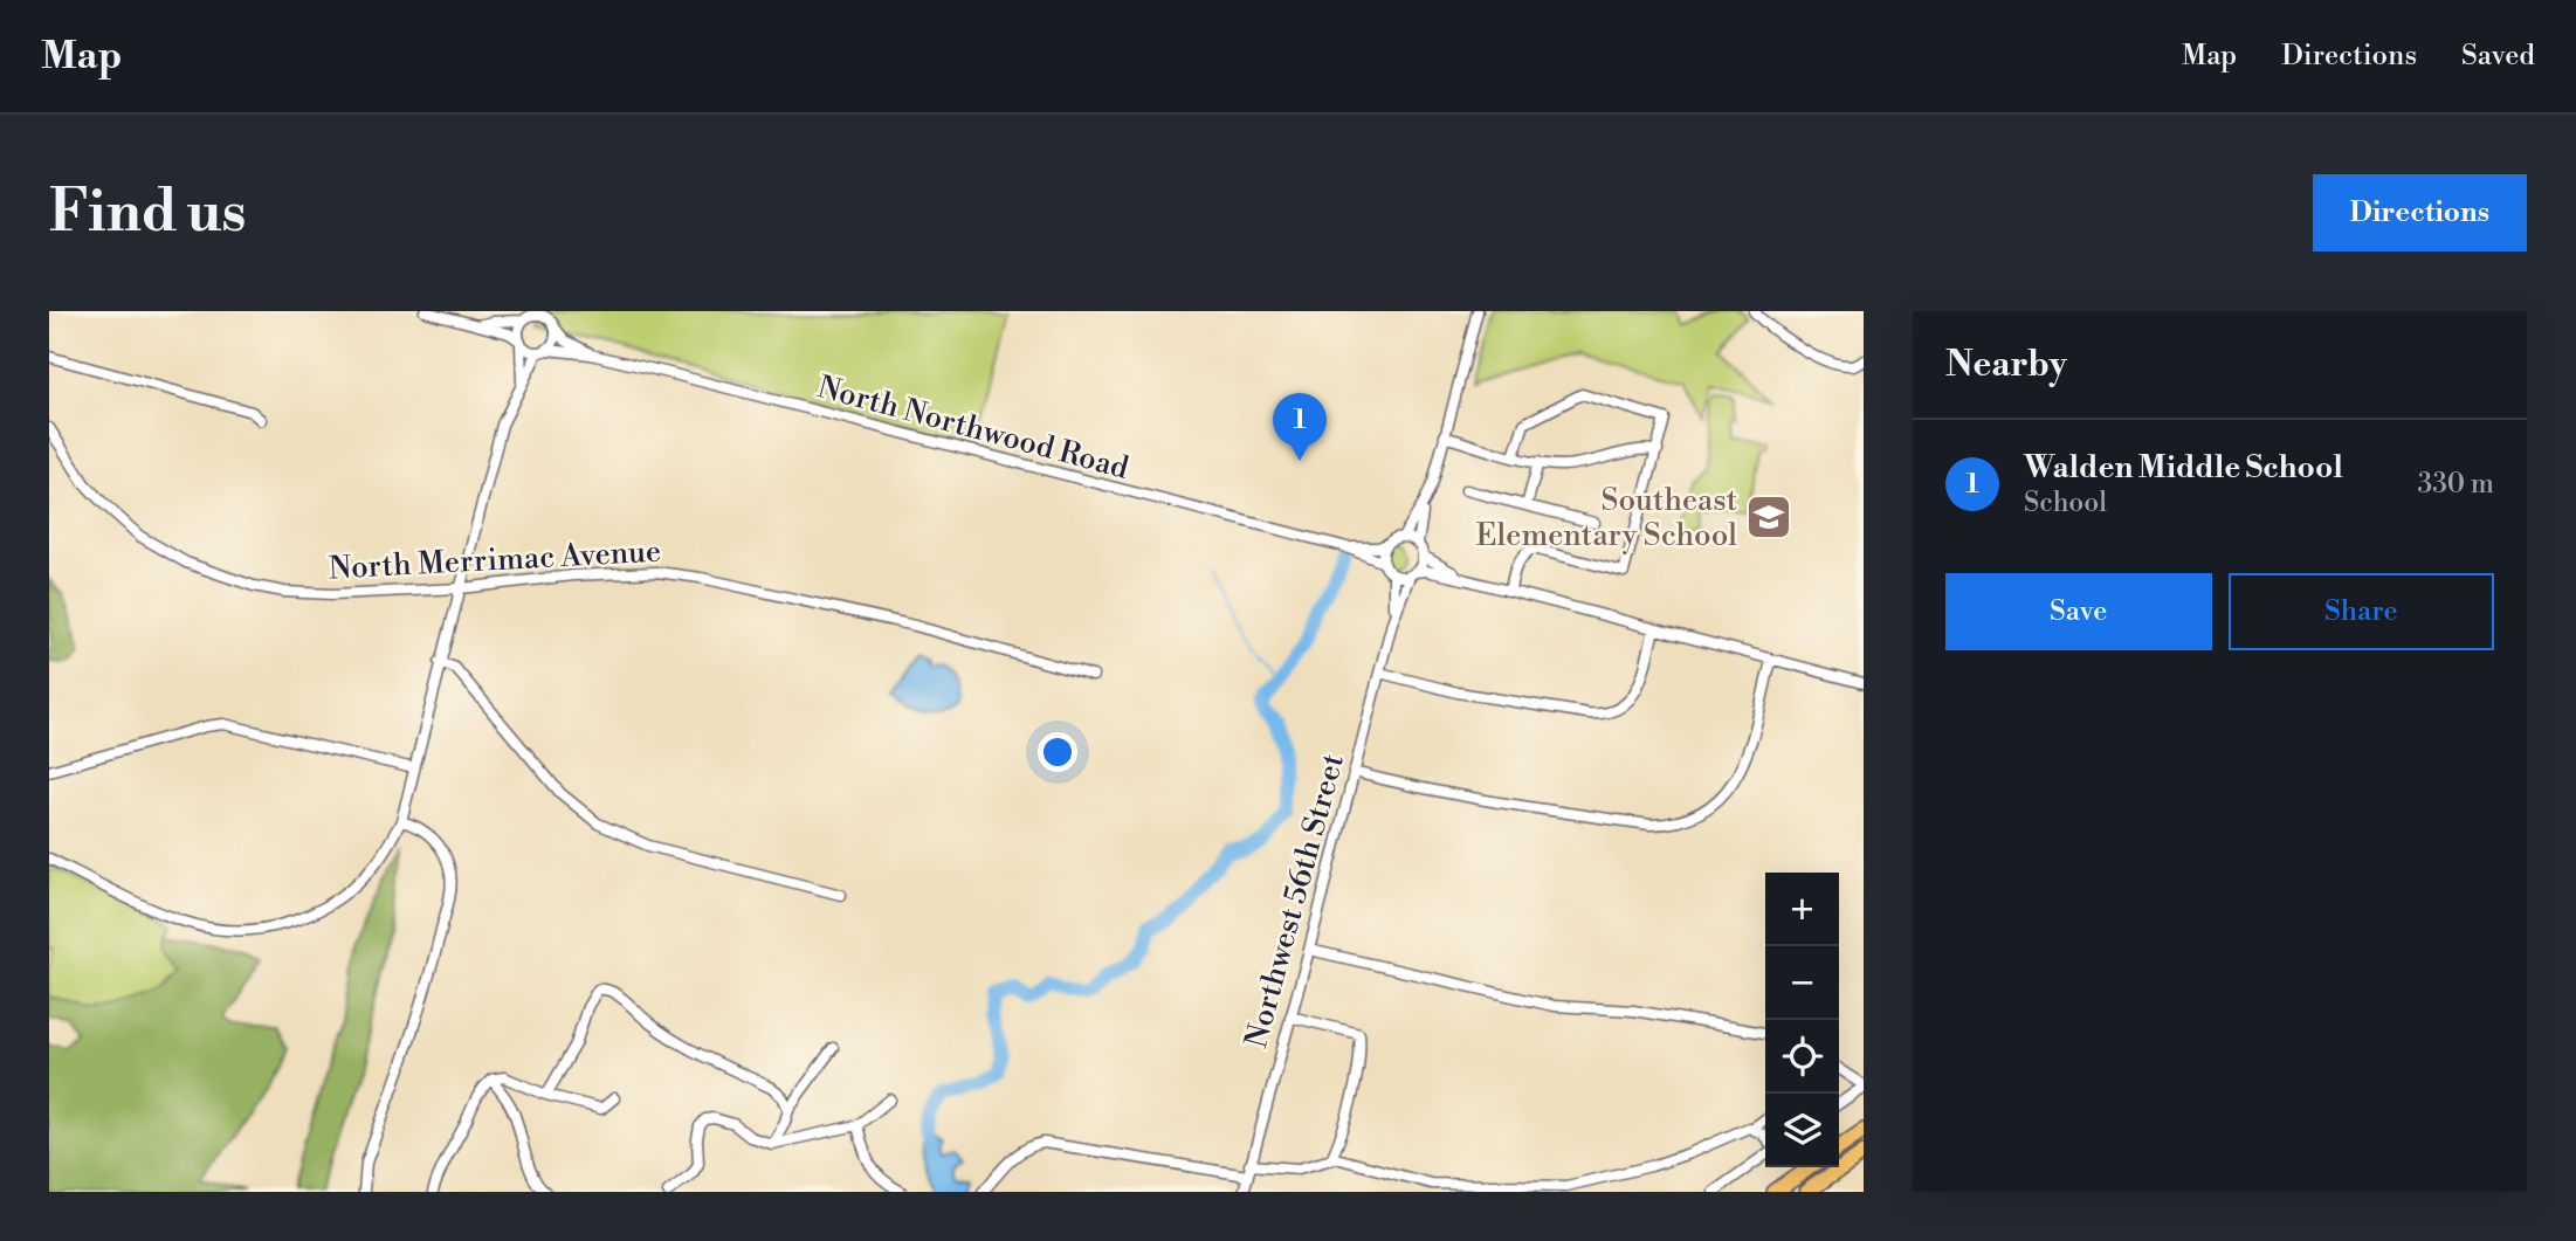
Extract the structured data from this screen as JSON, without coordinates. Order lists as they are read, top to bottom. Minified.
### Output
{"streets":{"street":["North Northwood Road","North Merrimac Avenue","Northwest 56th Street"]},"crossings":[["North Northwood Road","Northwest 56th Street"]],"places":{"school or university":["Southeast Elementary School"]},"page":{"header":"Map","nav":["Map","Directions","Saved"],"buttons":["Directions",["Save","Share"]],"title":"Find us","heading":"Nearby","pins":"1","list":[{"mark":"1","name":"Walden Middle School","note":"School","value":"330 m"}],"map_buttons":["+","−"]}}
